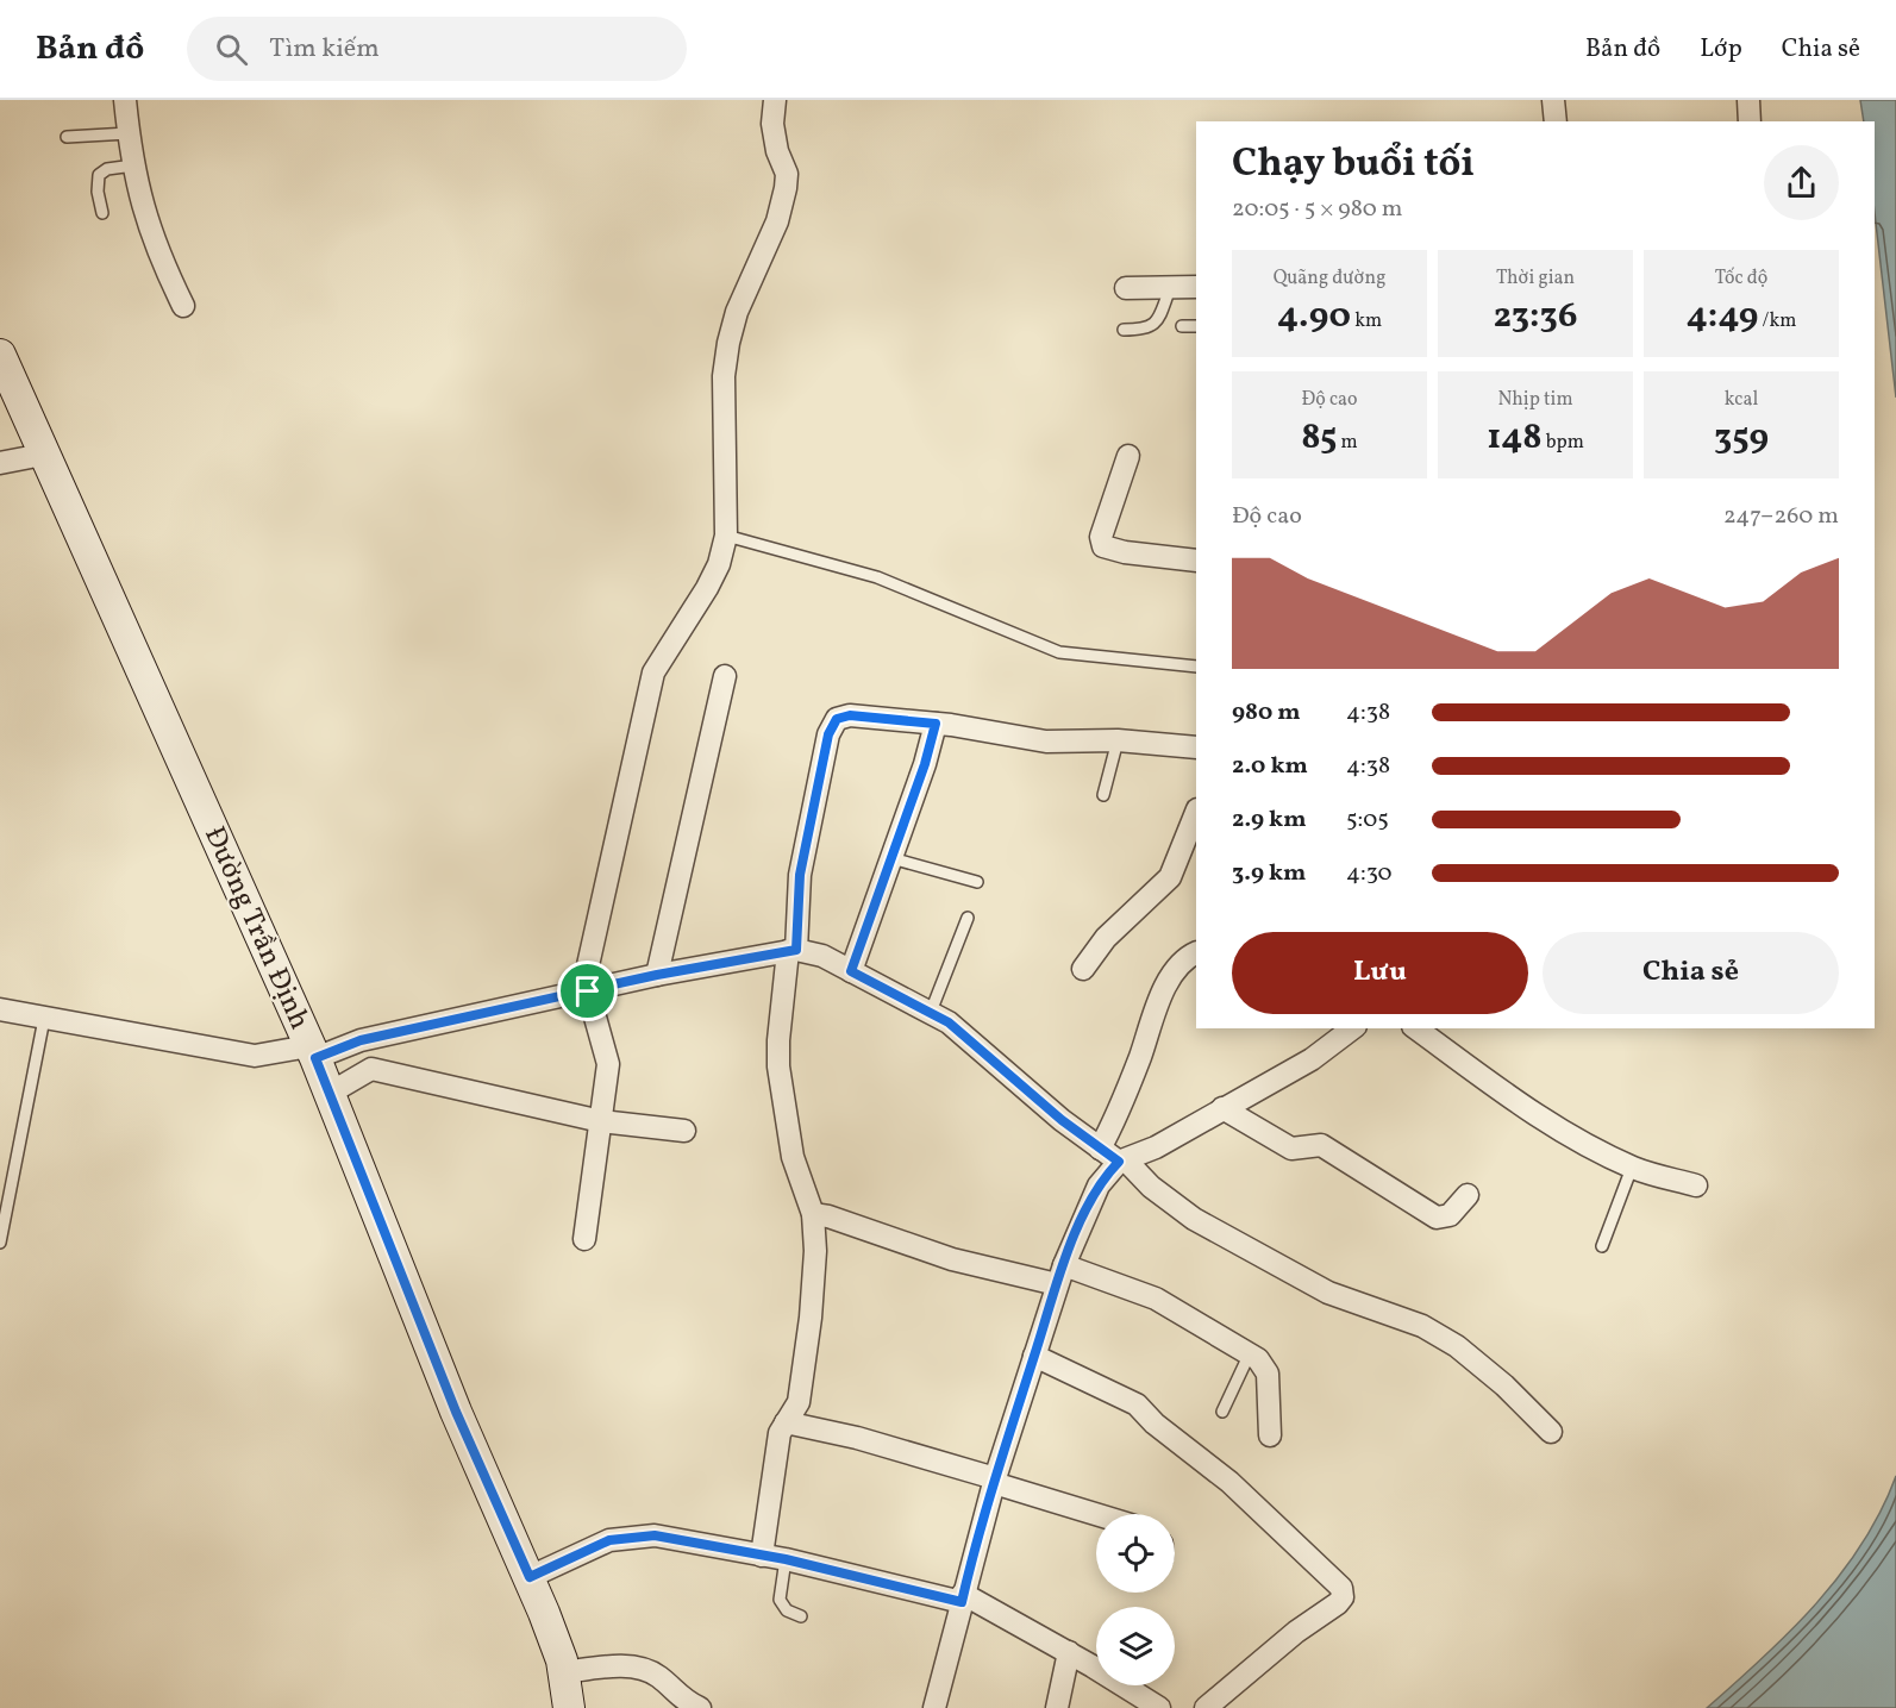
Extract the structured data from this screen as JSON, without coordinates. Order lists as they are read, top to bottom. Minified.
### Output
{"streets":{"main road":["Đường Trần Định"]},"page":{"header":"Bản đồ","search":"Tìm kiếm","nav":["Bản đồ","Lớp","Chia sẻ"],"heading":["Chạy buổi tối","20:05 · 5 × 980 m"],"stats":[["Quãng đường","4.90 km"],["Thời gian","23:36"],["Tốc độ","4:49 /km"],["Độ cao","85 m"],["Nhịp tim","148 bpm"],["kcal","359"]],"chart":["Độ cao","247–260 m"],"list":[{"name":"980 m","note":"4:38"},{"name":"2.0 km","note":"4:38"},{"name":"2.9 km","note":"5:05"},{"name":"3.9 km","note":"4:30"}],"buttons":["Lưu","Chia sẻ"]}}
